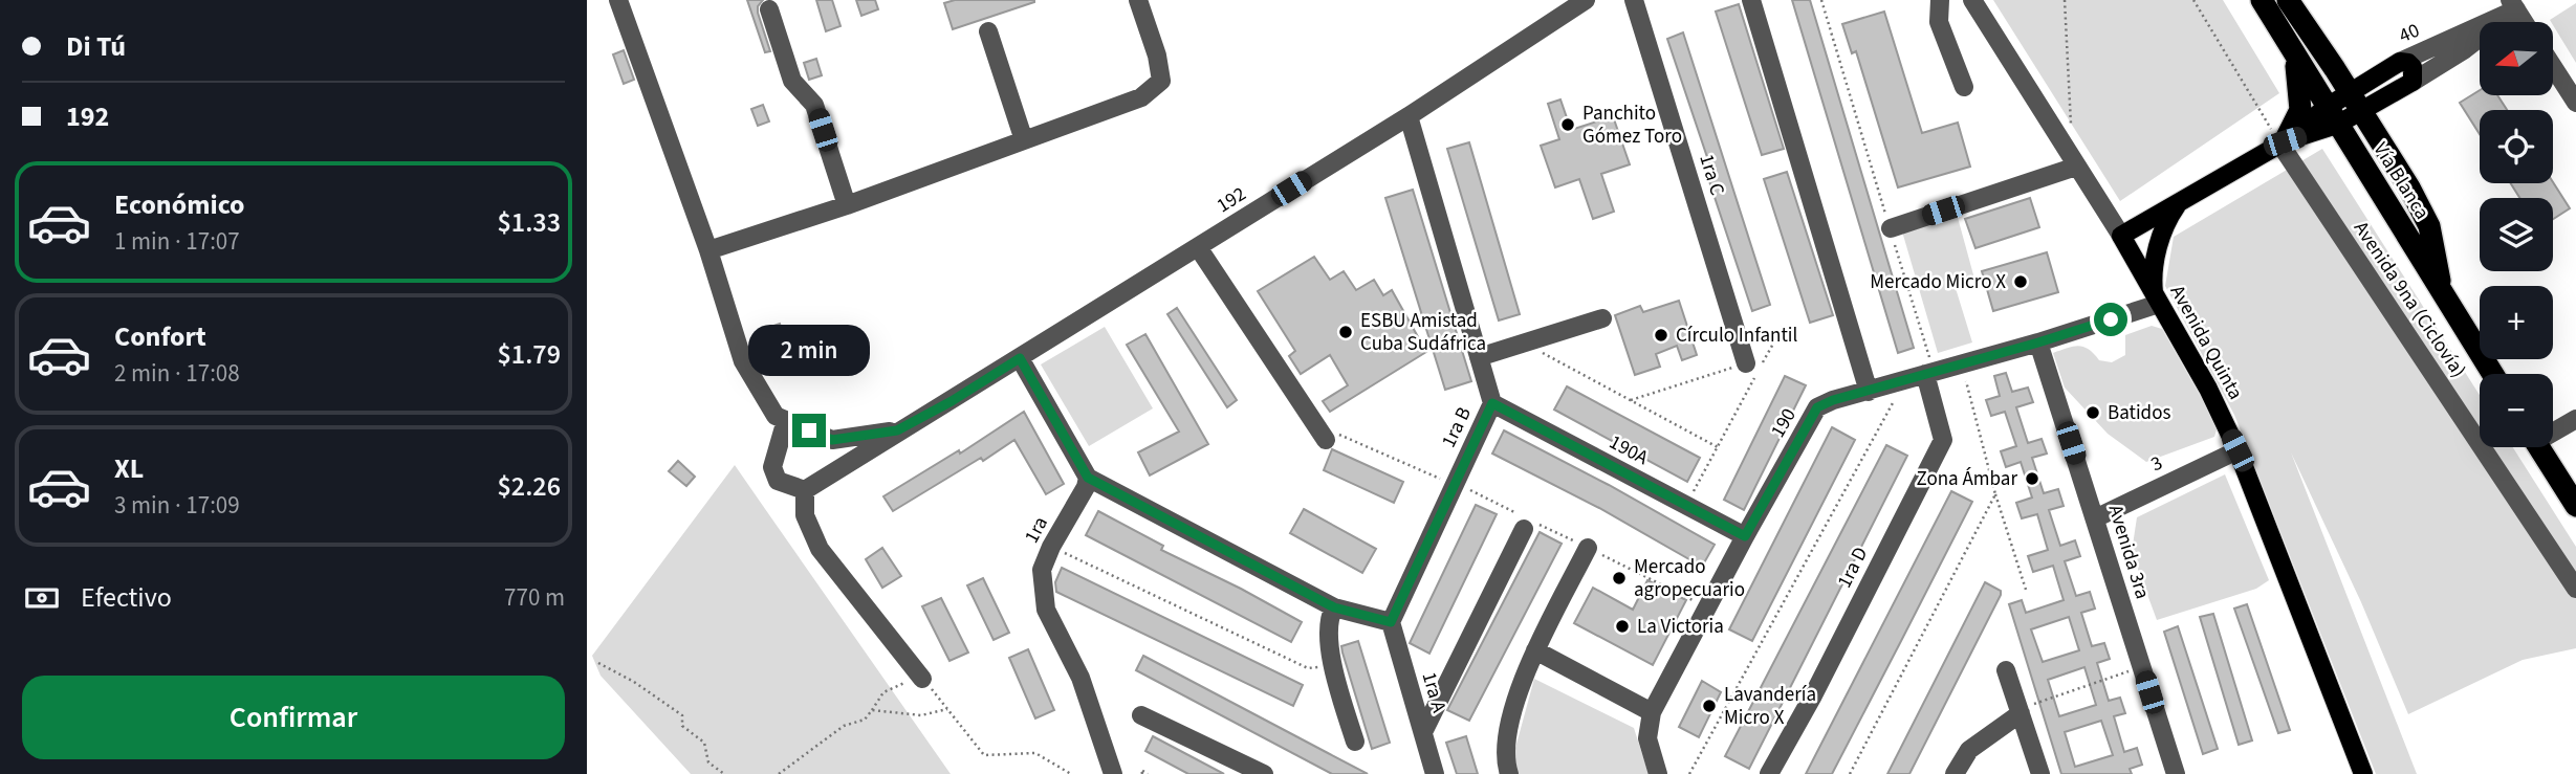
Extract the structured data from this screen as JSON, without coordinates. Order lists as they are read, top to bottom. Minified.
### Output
{"streets":{"highway":["Vía Blanca"],"main road":["40","Avenida Quinta"],"street":["1ra C","192","Avenida 9na (Ciclovía)","190","1ra B","190A","3","1ra","Avenida 3ra","1ra D","1ra A"]},"crossings":[["40","Vía Blanca"],["192","1ra B"],["Avenida Quinta","190"],["Avenida Quinta","3"],["190","190A"],["190","Avenida 3ra"],["190","1ra D"],["1ra B","190A"],["1ra B","1ra A"],["3","Avenida 3ra"]],"places":["Panchito Gómez Toro","Mercado Micro X","ESBU Amistad Cuba Sudáfrica","Círculo Infantil","Batidos","Zona Ámbar","Mercado agropecuario","La Victoria","Lavandería Micro X"],"north":"left","page":{"banner":["Di Tú","192"],"map_buttons":["+","−"],"list":[{"name":"Económico","note":"1 min · 17:07","value":"$1.33"},{"name":"Confort","note":"2 min · 17:08","value":"$1.79"},{"name":"XL","note":"3 min · 17:09","value":"$2.26"}],"bubble":"2 min","pay":["Efectivo","770 m"],"buttons":"Confirmar"}}
